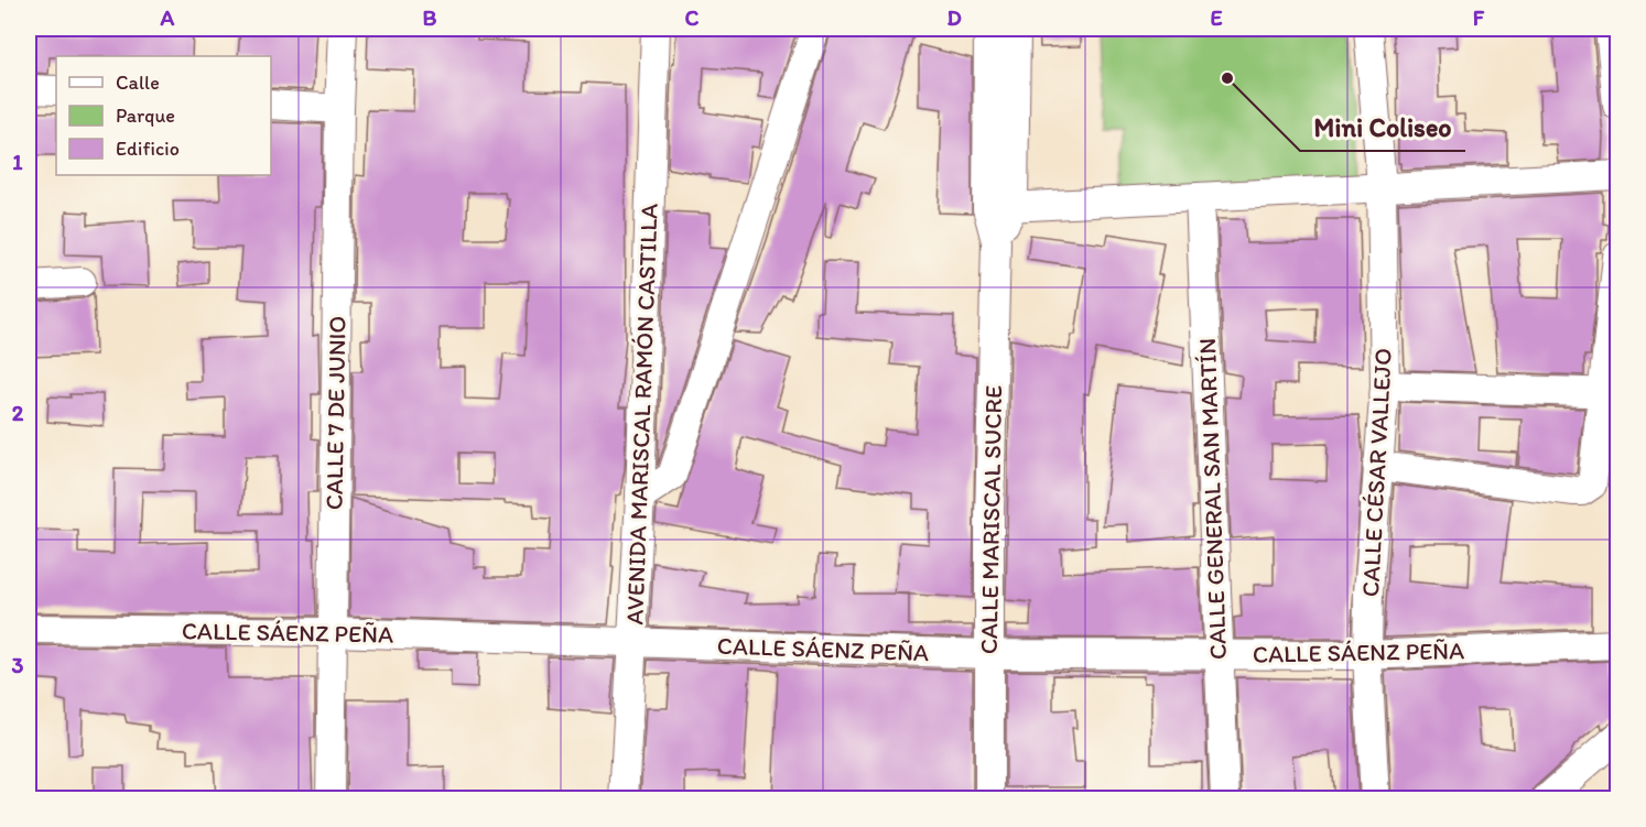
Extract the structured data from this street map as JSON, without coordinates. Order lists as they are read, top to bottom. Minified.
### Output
{"streets":{"street":["CALLE 7 DE JUNIO","AVENIDA MARISCAL RAMÓN CASTILLA","CALLE CÉSAR VALLEJO","CALLE GENERAL SAN MARTÍN","CALLE MARISCAL SUCRE","CALLE SÁENZ PEÑA"]},"crossings":[["CALLE 7 DE JUNIO","CALLE SÁENZ PEÑA"],["AVENIDA MARISCAL RAMÓN CASTILLA","CALLE SÁENZ PEÑA"],["CALLE CÉSAR VALLEJO","CALLE SÁENZ PEÑA"],["CALLE GENERAL SAN MARTÍN","CALLE SÁENZ PEÑA"],["CALLE MARISCAL SUCRE","CALLE SÁENZ PEÑA"]],"places":["Mini Coliseo"],"legend":["Calle","Parque","Edificio"],"grid":{"columns":["A","B","C","D","E","F"],"rows":["1","2","3"]}}
